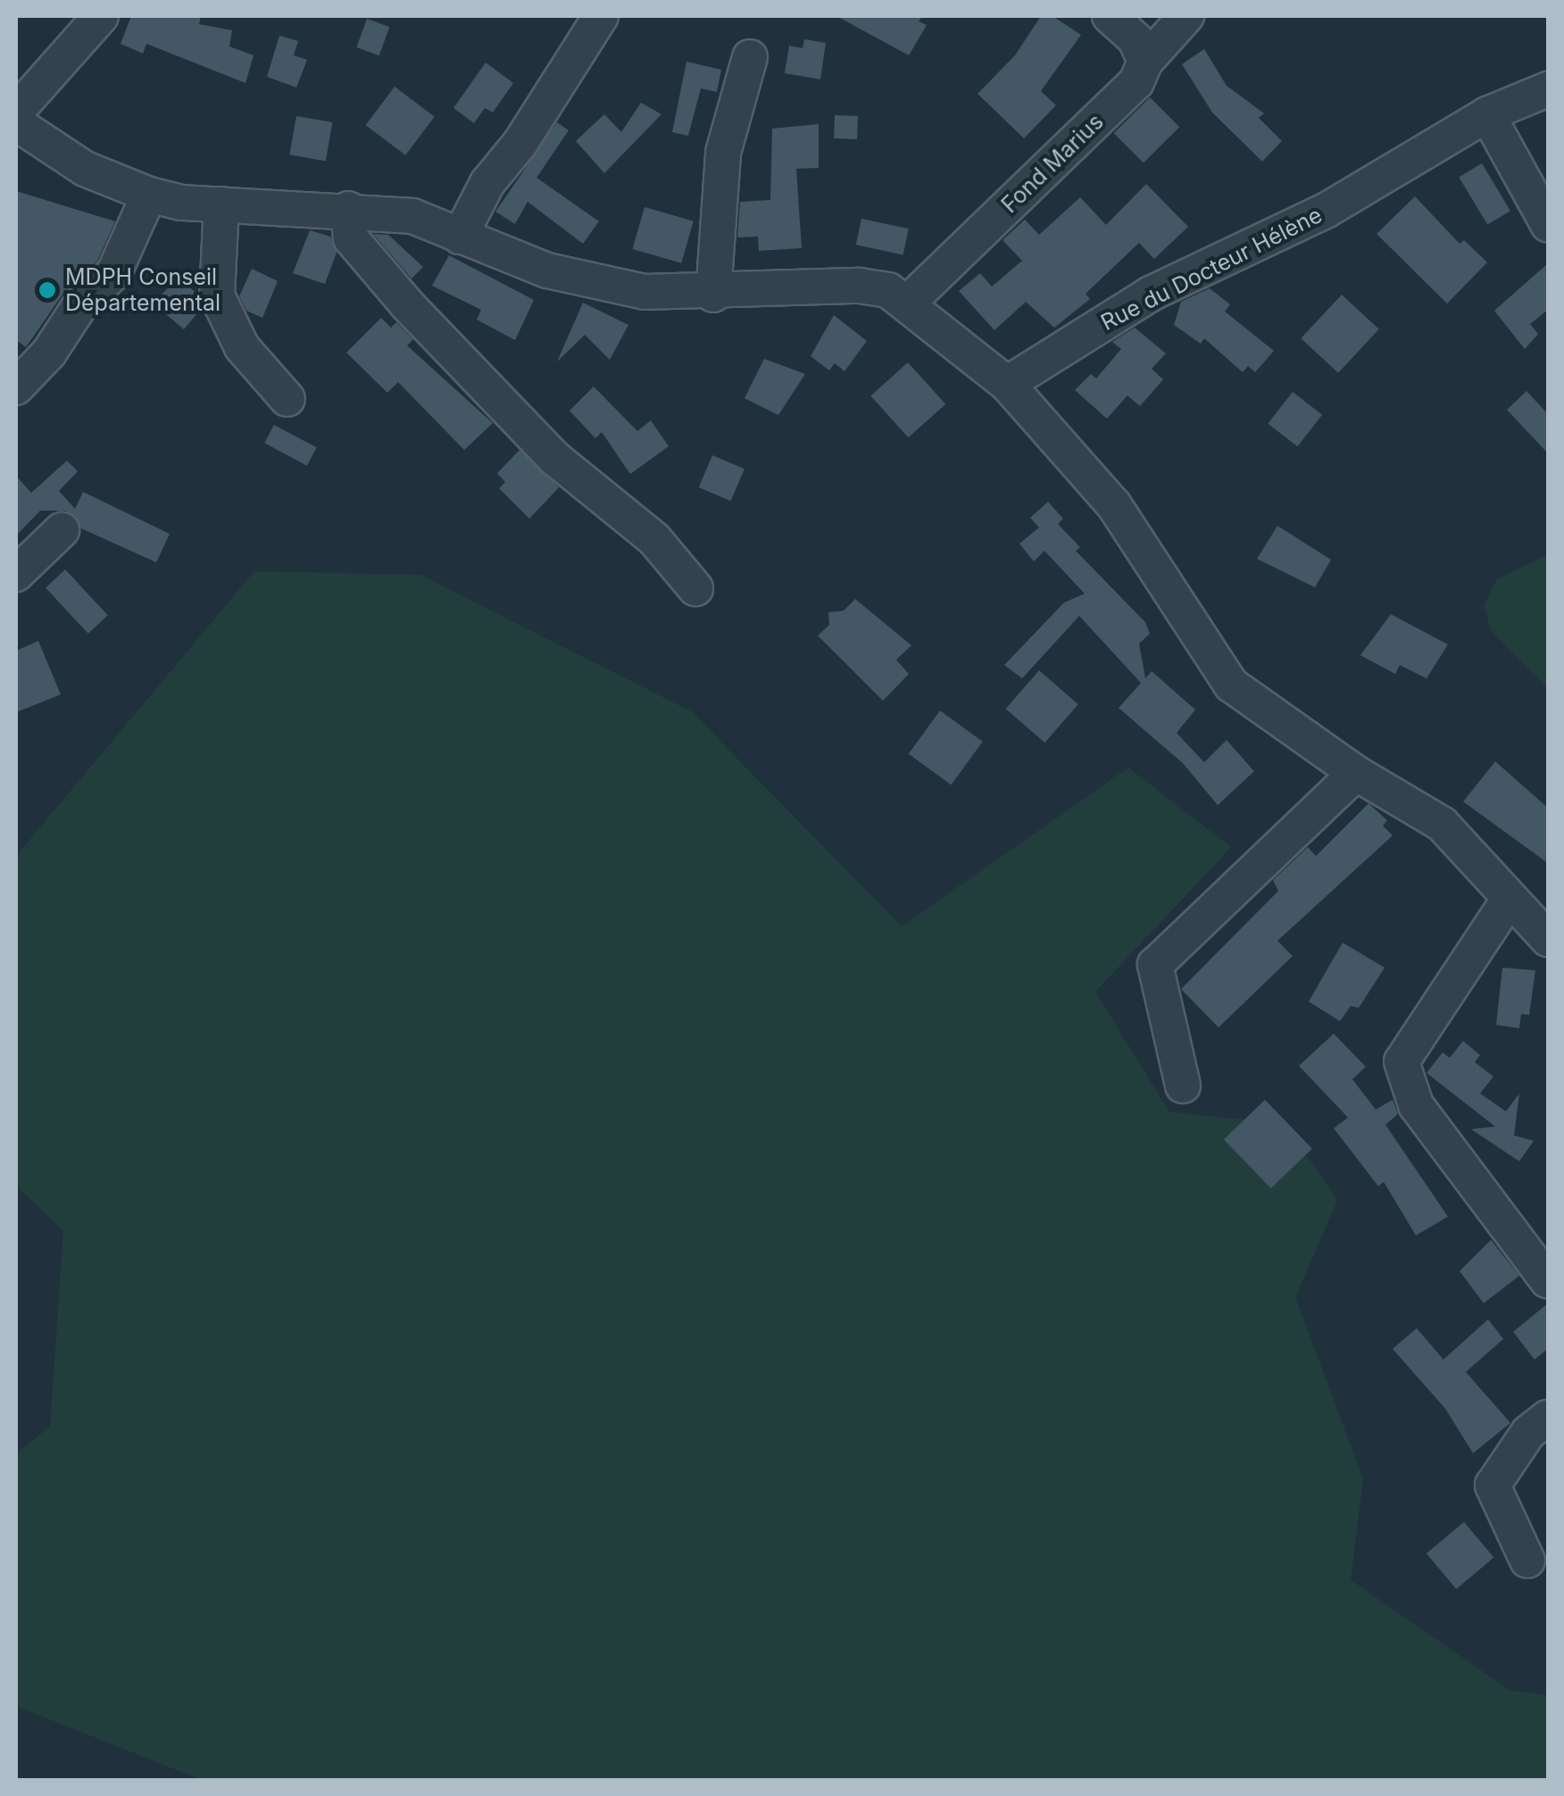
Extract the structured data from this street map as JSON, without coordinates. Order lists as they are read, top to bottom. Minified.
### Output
{"streets":{"street":["Fond Marius","Rue du Docteur Hélène"]},"places":["MDPH Conseil Départemental"]}
